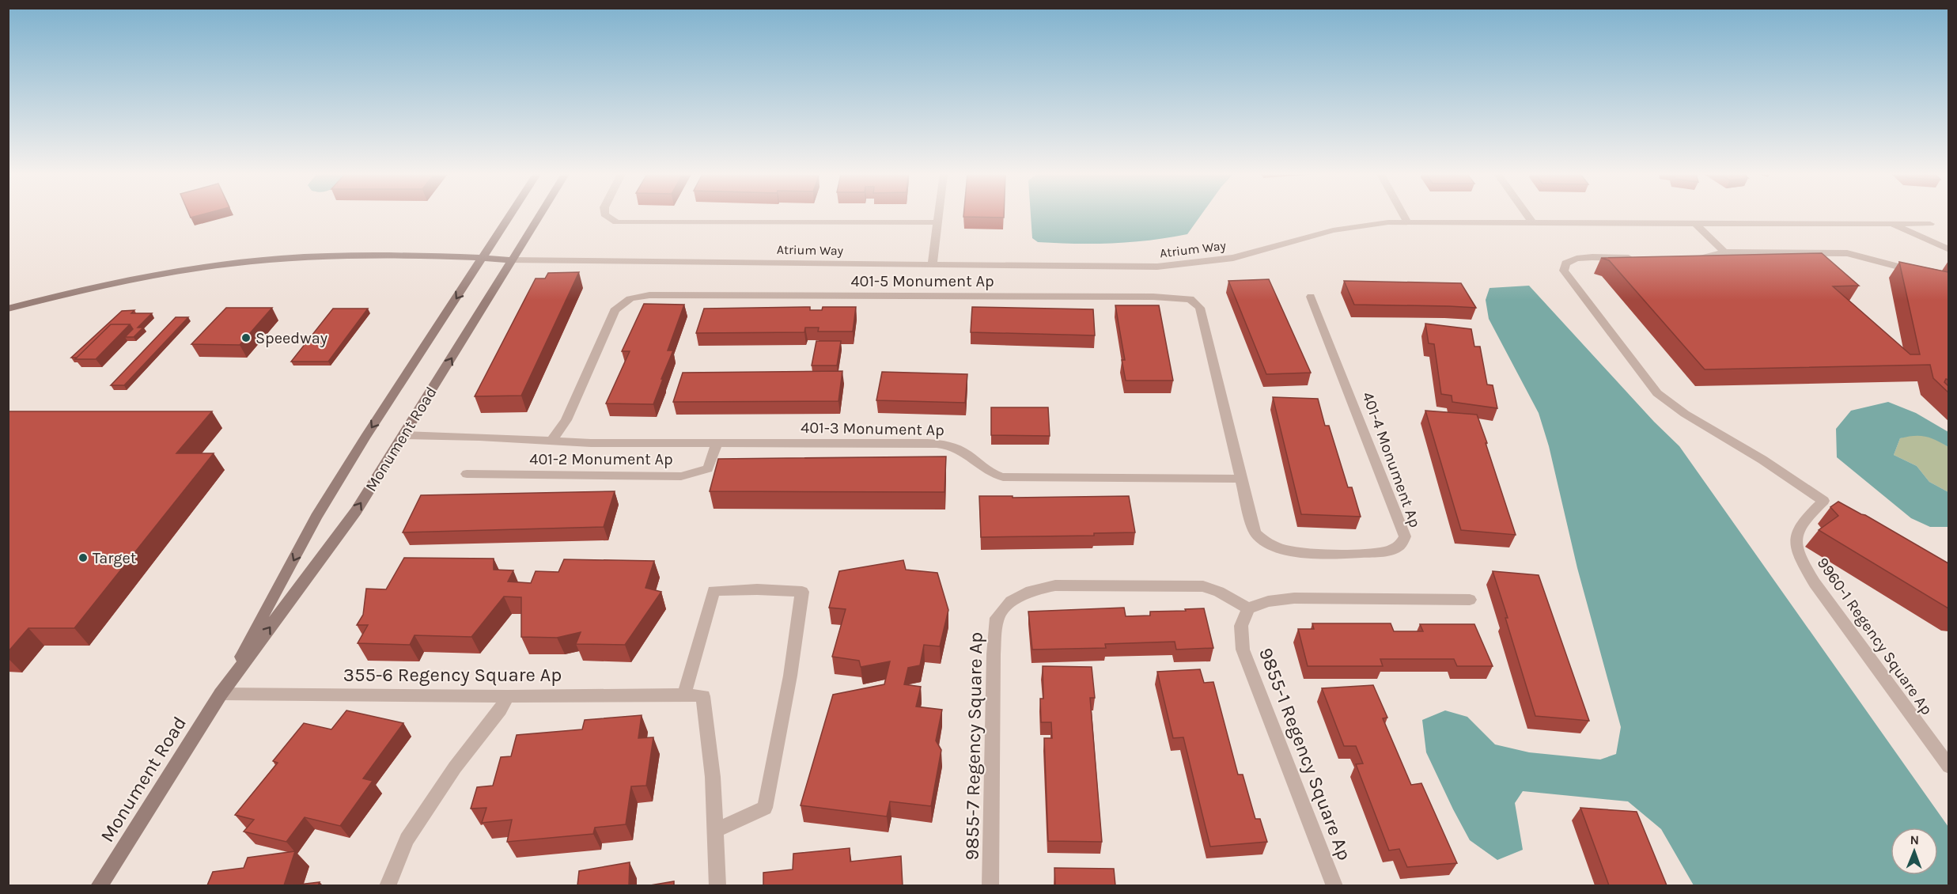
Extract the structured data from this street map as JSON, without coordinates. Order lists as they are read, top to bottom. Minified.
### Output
{"streets":{"main road":["Monument Road"],"street":["Atrium Way","401-5 Monument Ap","401-3 Monument Ap","401-2 Monument Ap","401-4 Monument Ap","9960-1 Regency Square Ap","355-6 Regency Square Ap","9855-7 Regency Square Ap","9855-1 Regency Square Ap"]},"crossings":[["Atrium Way","Monument Road"],["401-5 Monument Ap","401-3 Monument Ap"],["401-5 Monument Ap","401-4 Monument Ap"],["401-3 Monument Ap","Monument Road"],["401-3 Monument Ap","401-2 Monument Ap"],["401-3 Monument Ap","401-4 Monument Ap"],["Monument Road","355-6 Regency Square Ap"],["9855-7 Regency Square Ap","9855-1 Regency Square Ap"]],"places":["Speedway","Target"],"north":"top"}
